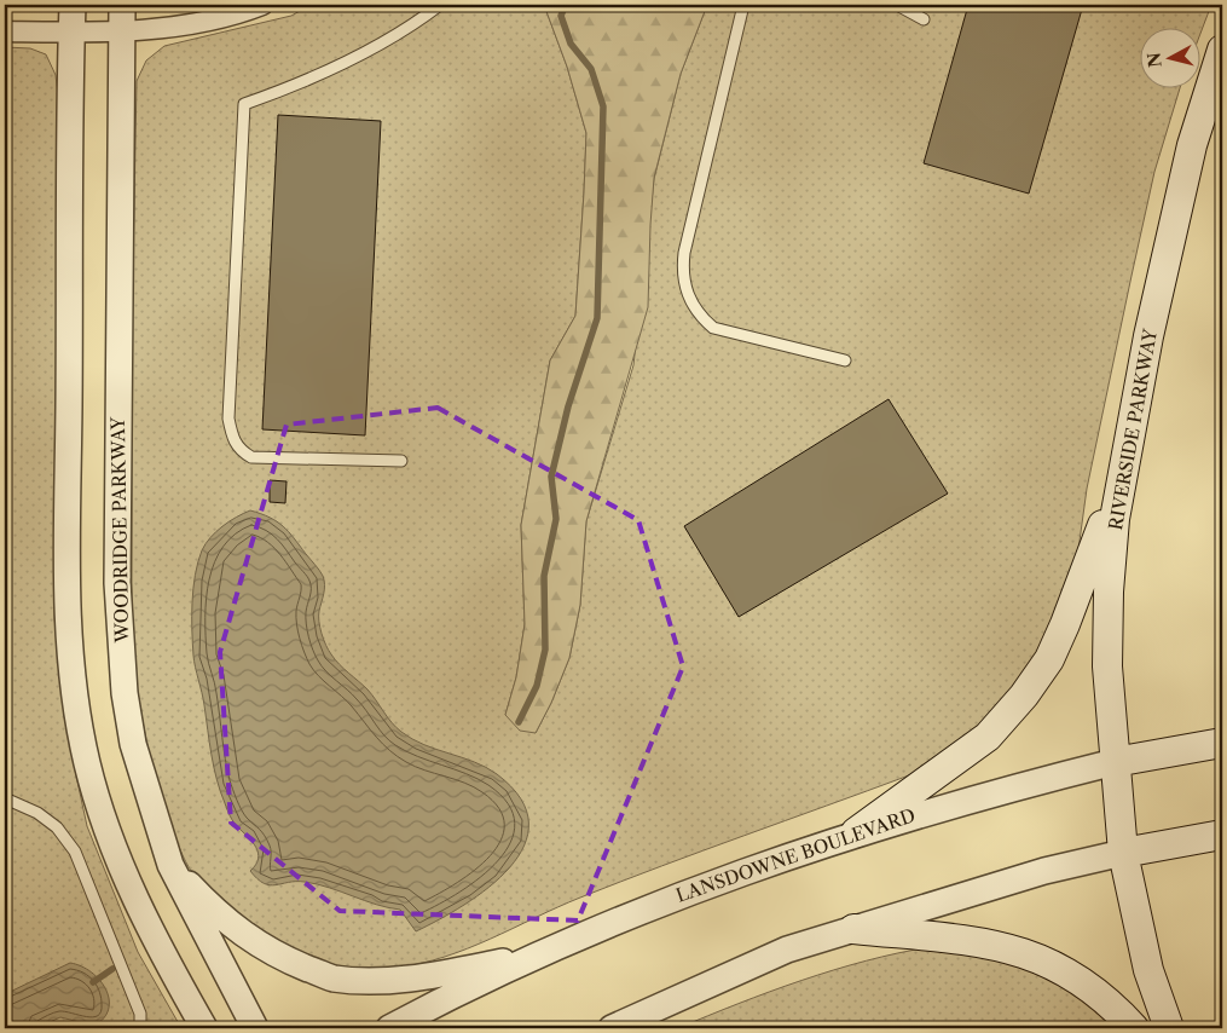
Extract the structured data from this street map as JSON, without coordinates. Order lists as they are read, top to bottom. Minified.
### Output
{"streets":{"main road":["RIVERSIDE PARKWAY","LANSDOWNE BOULEVARD"],"street":["WOODRIDGE PARKWAY"]},"crossings":[["RIVERSIDE PARKWAY","LANSDOWNE BOULEVARD"]],"north":"left"}
